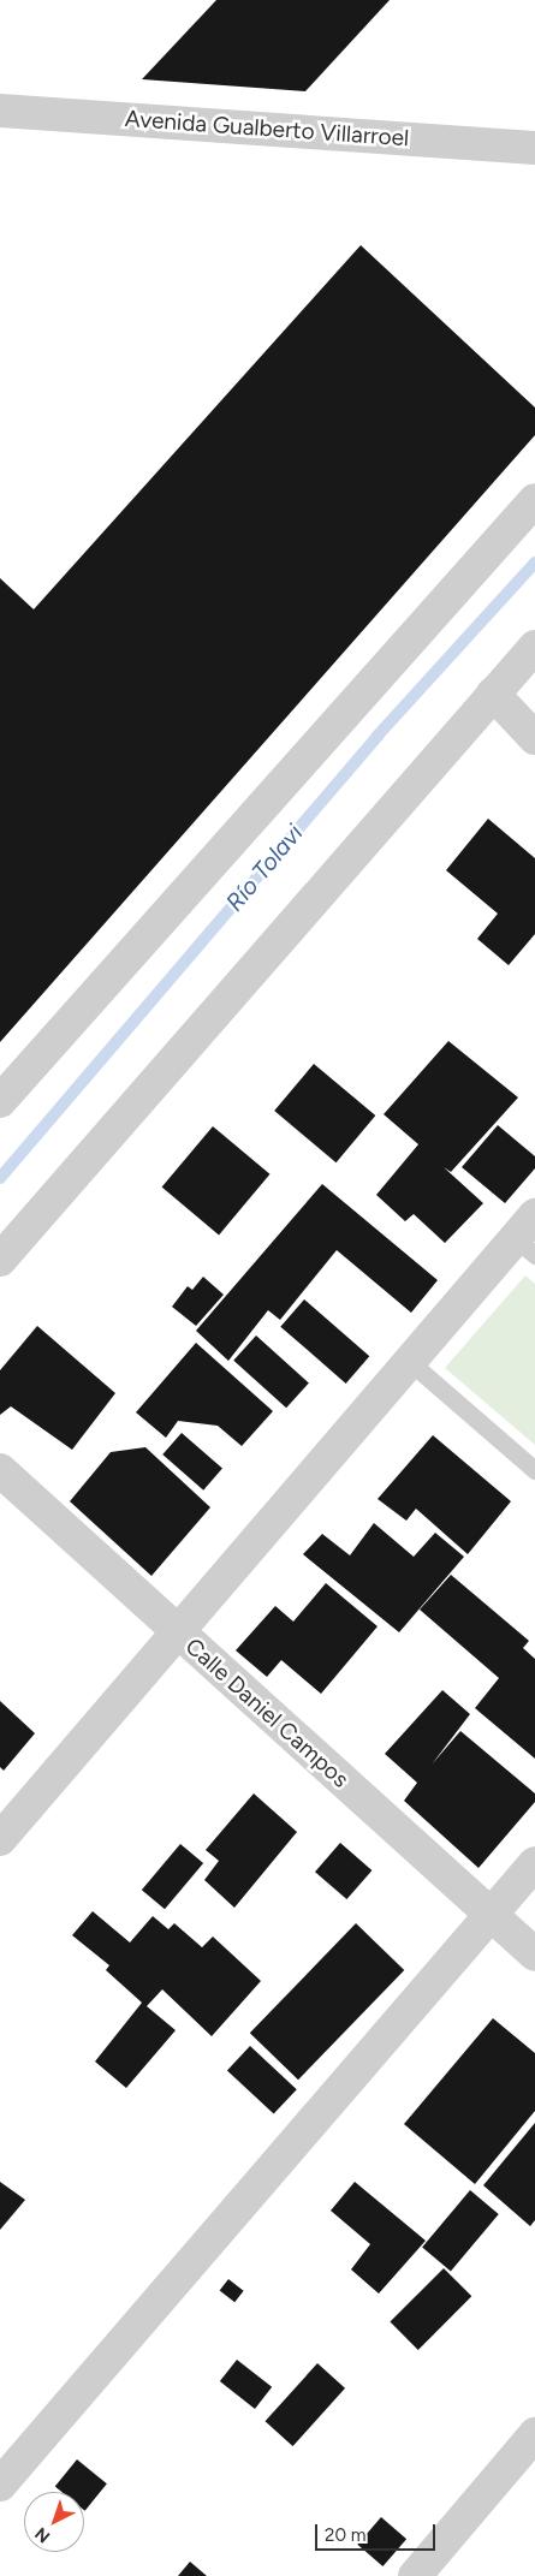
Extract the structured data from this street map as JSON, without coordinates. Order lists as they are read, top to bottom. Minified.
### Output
{"streets":{"street":["Avenida Gualberto Villarroel","Calle Daniel Campos"]},"water":["Río Tolavi"],"scale_bar":"20 m","north":"bottom left"}
